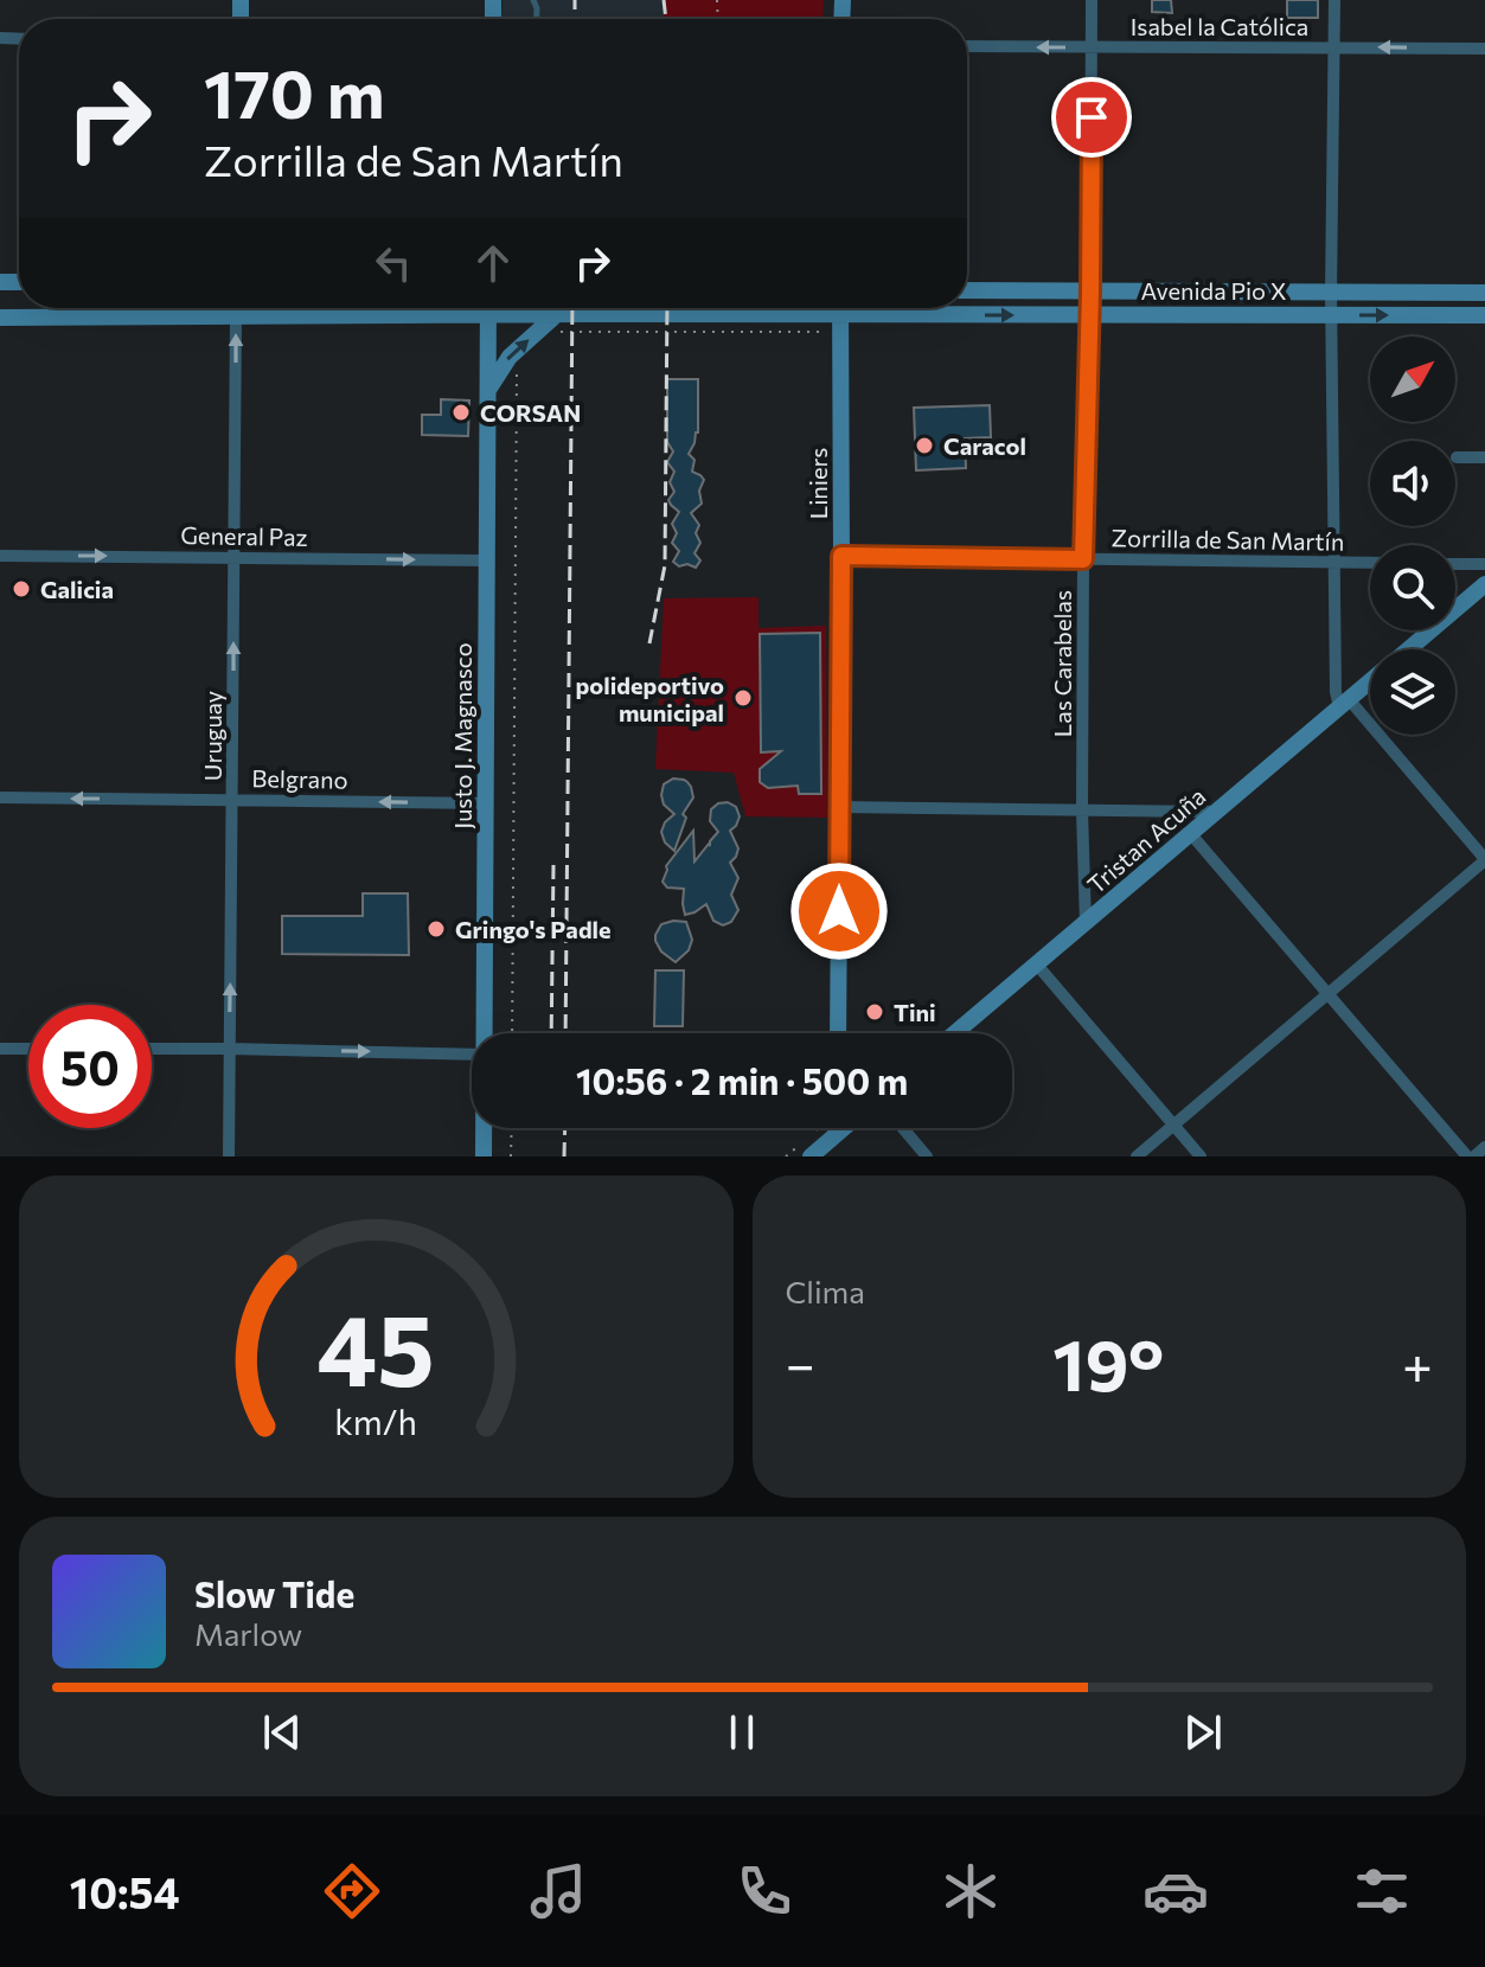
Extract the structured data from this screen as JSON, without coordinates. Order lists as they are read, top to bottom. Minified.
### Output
{"streets":{"main road":["Avenida Pio X","Liniers","Justo J. Magnasco","Tristan Acuña"],"street":["Isabel la Católica","General Paz","Zorrilla de San Martín","Las Carabelas","Uruguay","Belgrano"]},"crossings":[["Isabel la Católica","Las Carabelas"],["Avenida Pio X","Liniers"],["Avenida Pio X","Las Carabelas"],["Avenida Pio X","Uruguay"],["Avenida Pio X","Justo J. Magnasco"],["Liniers","Zorrilla de San Martín"],["General Paz","Uruguay"],["General Paz","Justo J. Magnasco"],["Zorrilla de San Martín","Las Carabelas"],["Las Carabelas","Tristan Acuña"],["Uruguay","Belgrano"],["Justo J. Magnasco","Belgrano"]],"one_way":["Isabel la Católica","General Paz","Uruguay","Belgrano"],"places":["CORSAN","Caracol","Galicia","polideportivo municipal","Gringo's Padle","Tini"],"north":"top right","page":{"turn":["170 m","Zorrilla de San Martín"],"limit":"50","trip":"10:56 · 2 min · 500 m","tile":"Clima","heat":["−","19°","+"],"song":["Slow Tide","Marlow"],"tabs":"10:54","gauge":["45","km/h"]}}
